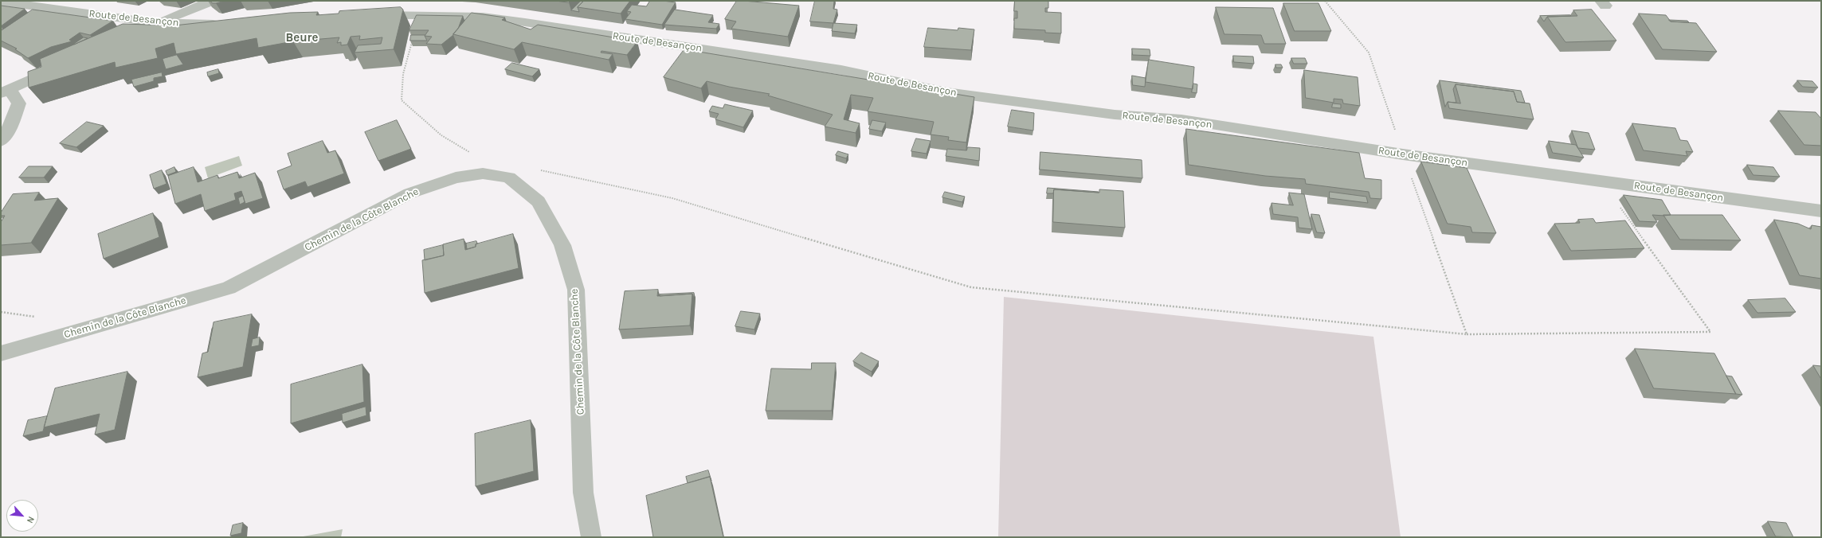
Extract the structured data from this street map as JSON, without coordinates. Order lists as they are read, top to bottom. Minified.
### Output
{"streets":{"street":["Route de Besançon","Chemin de la Côte Blanche"]},"districts":["Beure"],"north":"bottom right"}
